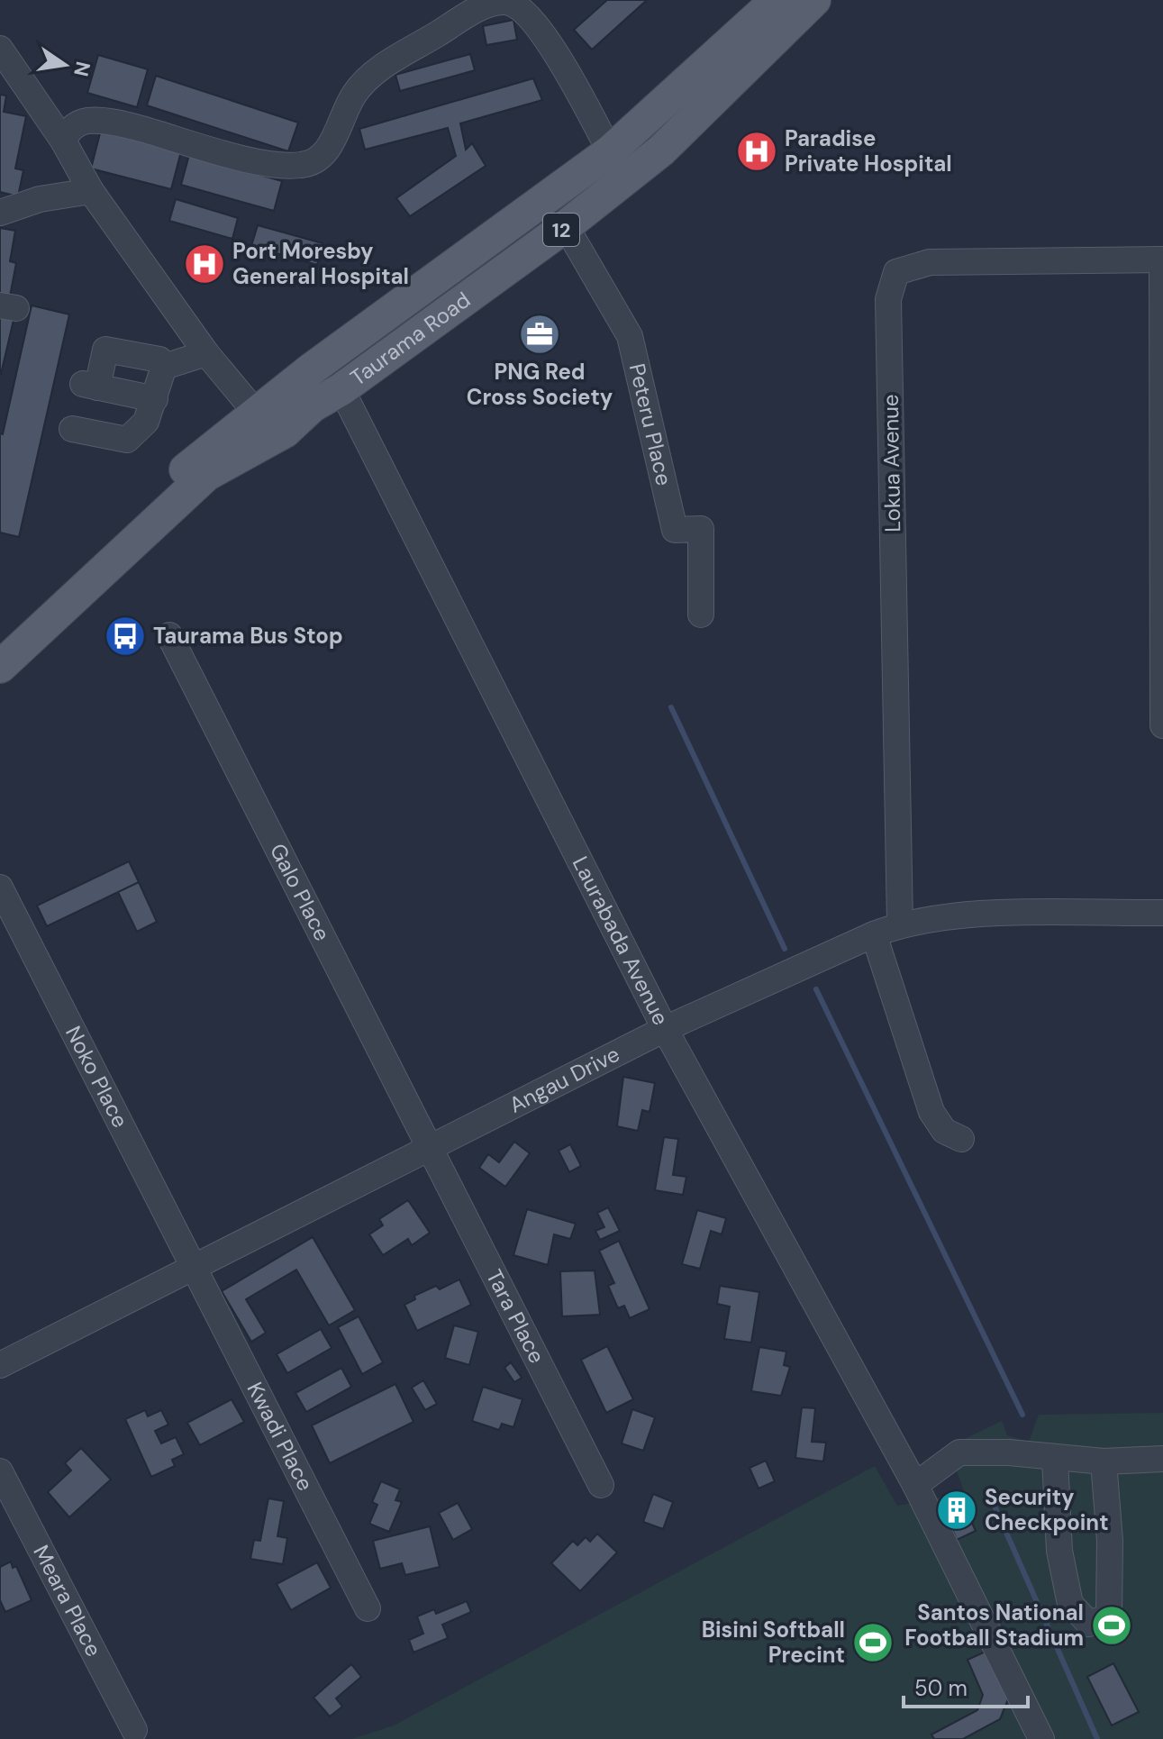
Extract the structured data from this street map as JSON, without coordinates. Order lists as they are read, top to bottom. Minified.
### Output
{"streets":{"main road":["12","Taurama Road"],"street":["Peteru Place","Lokua Avenue","Galo Place","Laurabada Avenue","Noko Place","Angau Drive","Tara Place","Kwadi Place","Meara Place"]},"crossings":[["Taurama Road","Peteru Place"],["Taurama Road","Laurabada Avenue"],["Lokua Avenue","Angau Drive"],["Galo Place","Angau Drive"],["Galo Place","Tara Place"],["Laurabada Avenue","Angau Drive"],["Noko Place","Angau Drive"],["Noko Place","Kwadi Place"],["Angau Drive","Tara Place"],["Angau Drive","Kwadi Place"]],"places":{"hospital":["Paradise Private Hospital","Port Moresby General Hospital"],"office":["PNG Red Cross Society"],"bus stop":["Taurama Bus Stop"],"building":["Security Checkpoint"],"sports":["Santos National Football Stadium","Bisini Softball Precint"]},"scale_bar":"50 m","north":"right"}
